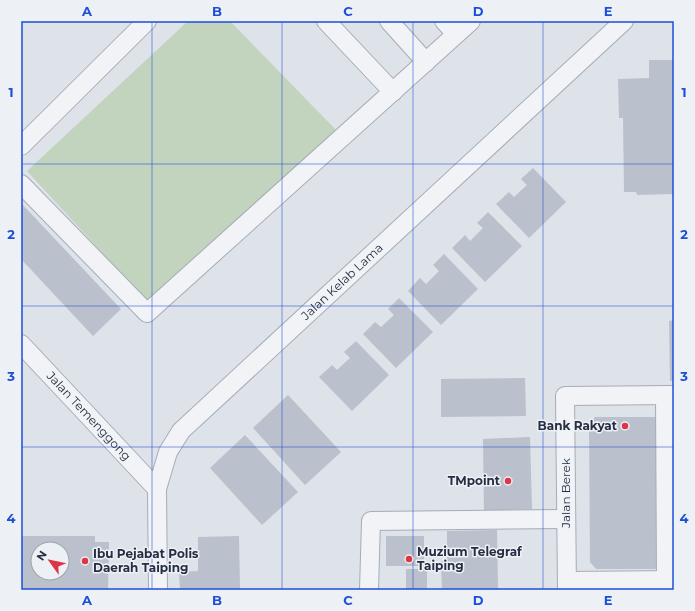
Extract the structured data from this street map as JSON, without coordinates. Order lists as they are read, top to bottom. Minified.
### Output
{"streets":{"street":["Jalan Kelab Lama","Jalan Temenggong","Jalan Berek"]},"crossings":[["Jalan Kelab Lama","Jalan Temenggong"]],"places":["Bank Rakyat","TMpoint","Muzium Telegraf Taiping","Ibu Pejabat Polis Daerah Taiping"],"north":"top left","grid":{"columns":["A","B","C","D","E"],"rows":["1","2","3","4"]}}
